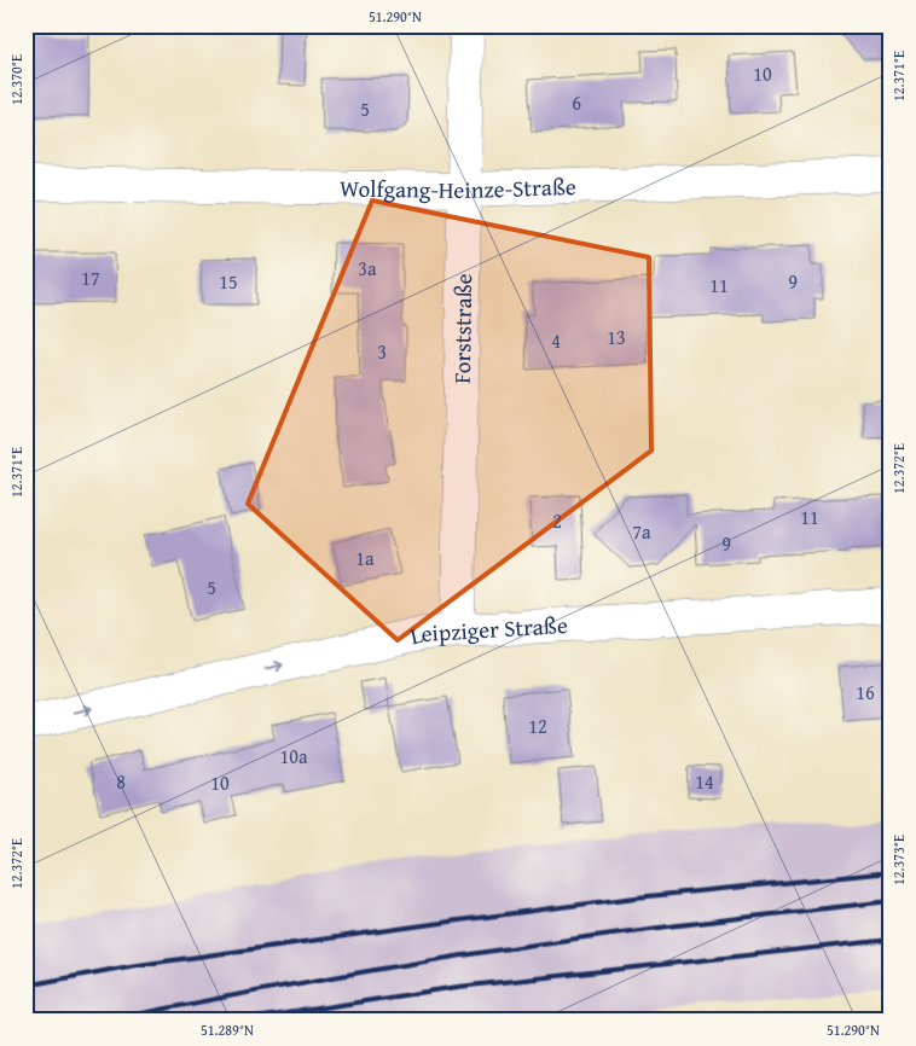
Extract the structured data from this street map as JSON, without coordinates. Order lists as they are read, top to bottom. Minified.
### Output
{"streets":{"street":["Wolfgang-Heinze-Straße","Forststraße","Leipziger Straße"]},"crossings":[["Wolfgang-Heinze-Straße","Forststraße"],["Forststraße","Leipziger Straße"]],"one_way":["Leipziger Straße"],"house_numbers":["10","6","5","3a","17","15","9","11","13","4","3","11","2","7a","9","1a","5","16","12","10a","8","14","10"],"coordinates":["51.290°N","12.371°E","12.370°E","12.372°E","12.373°E","51.289°N"]}
